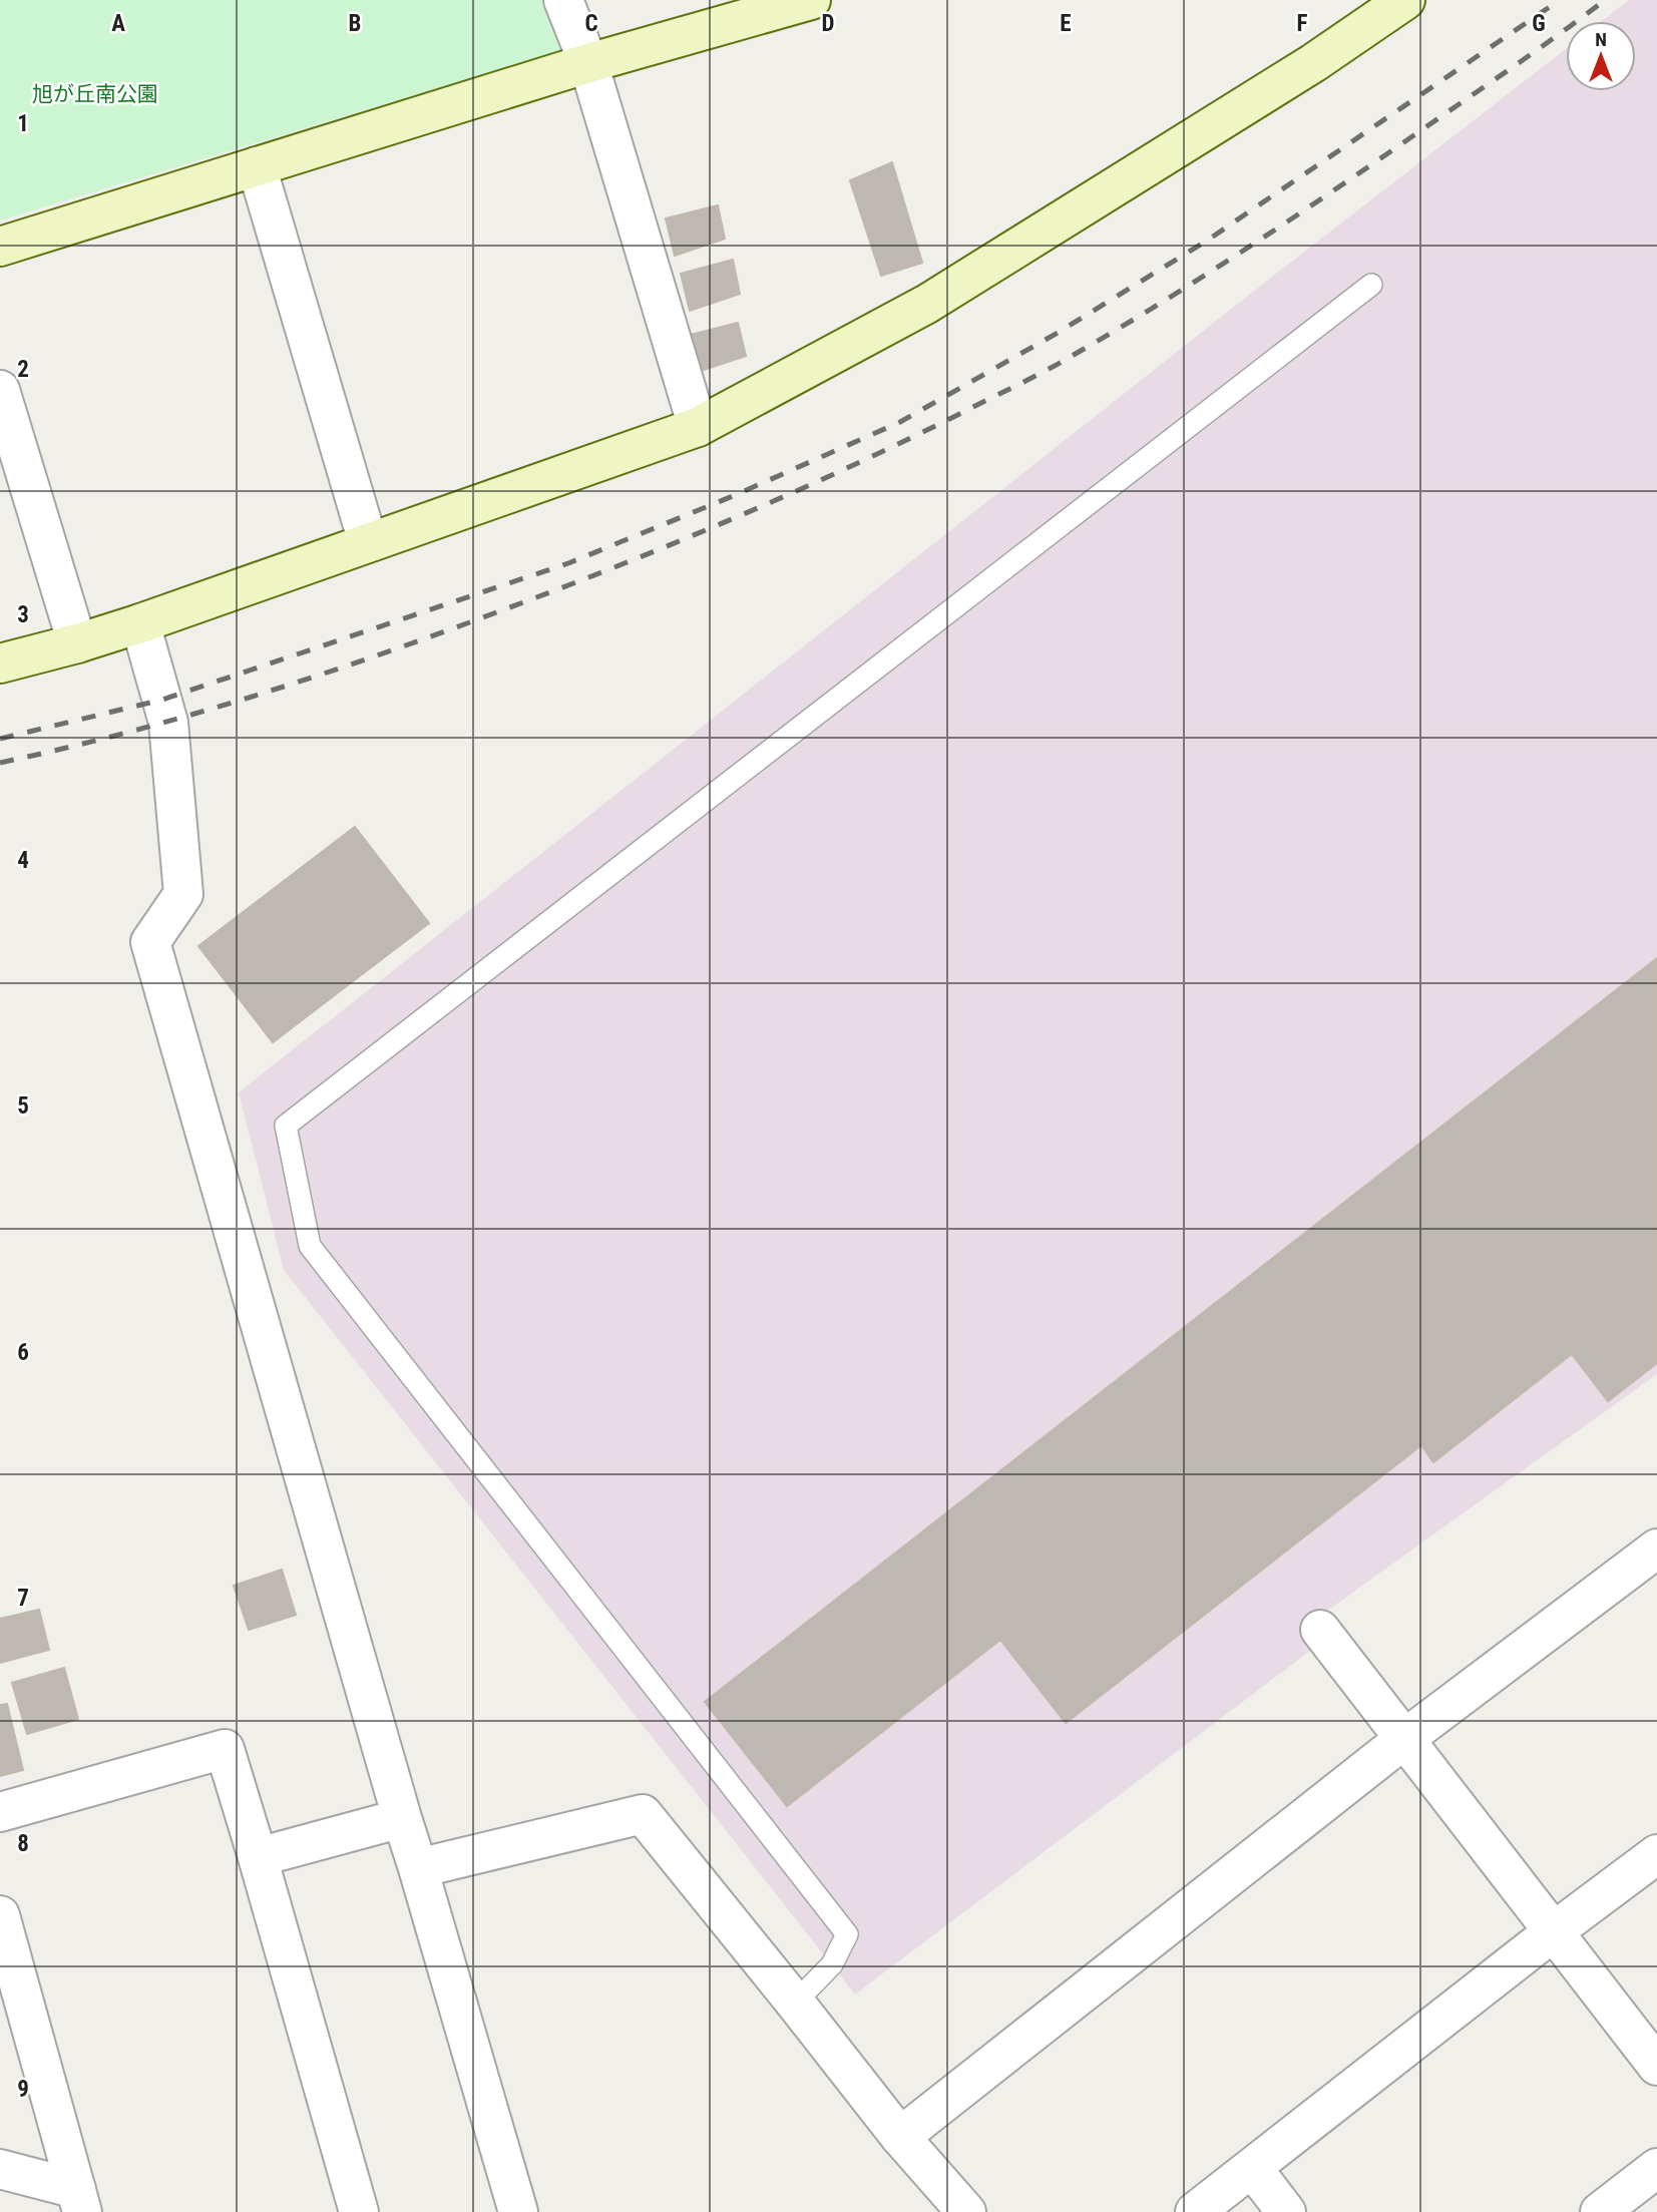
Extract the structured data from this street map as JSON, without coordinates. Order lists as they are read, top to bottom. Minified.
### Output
{"parks":["旭が丘南公園"],"north":"top","grid":{"columns":["A","B","C","D","E","F","G"],"rows":["1","2","3","4","5","6","7","8","9"]}}
